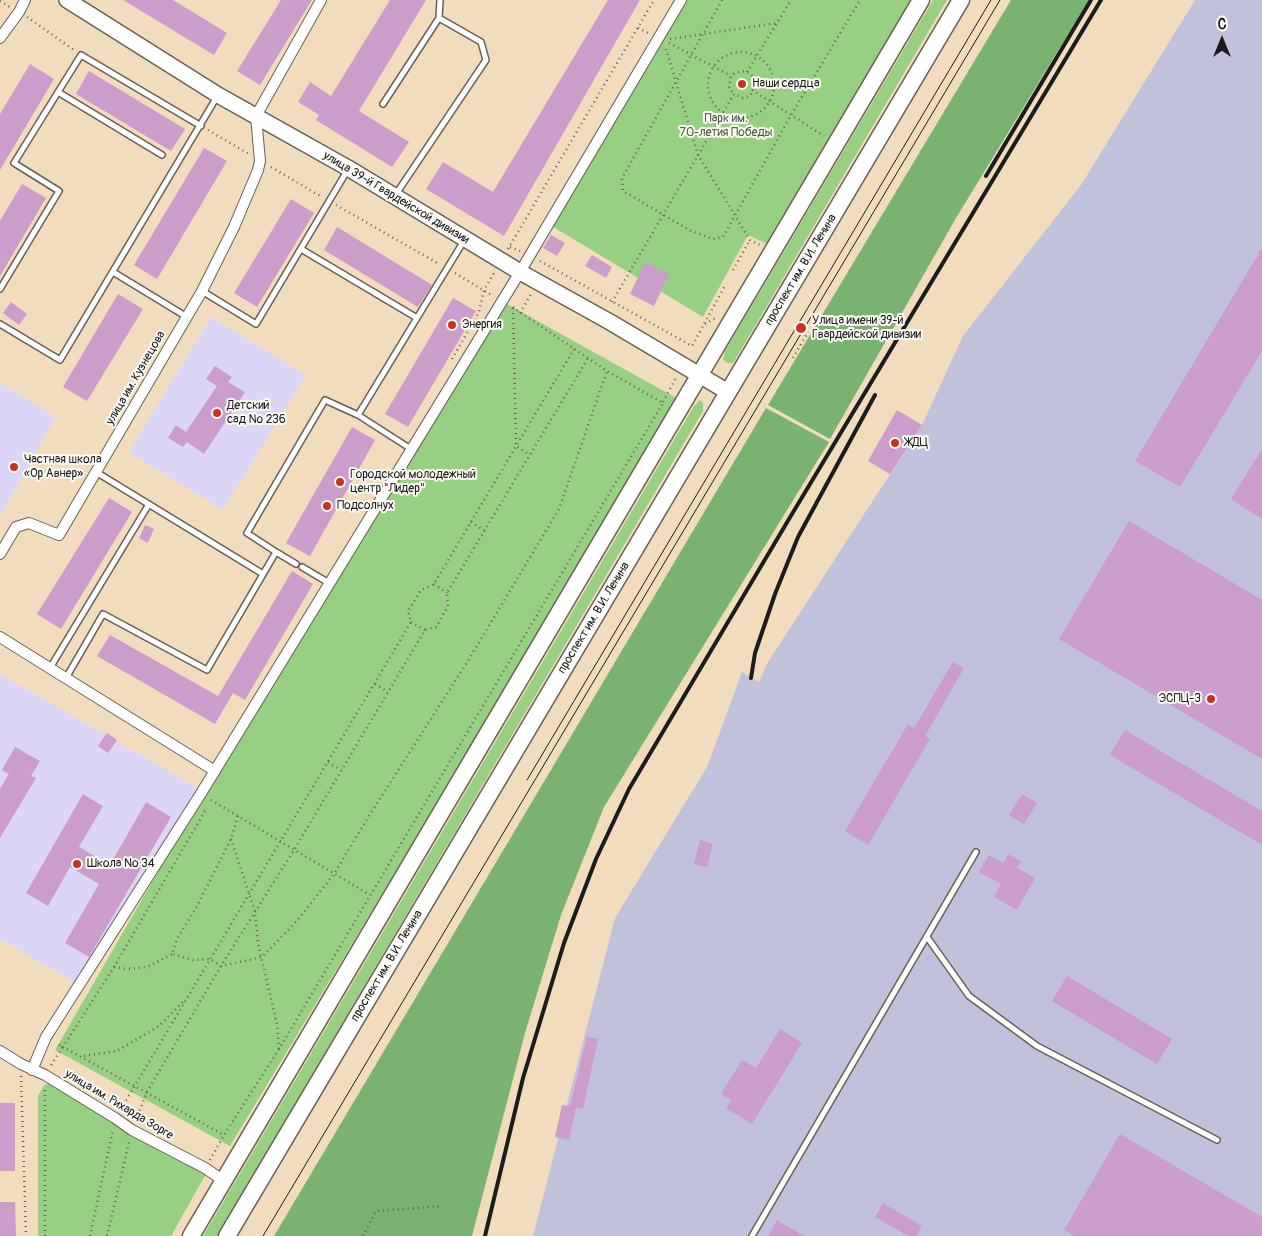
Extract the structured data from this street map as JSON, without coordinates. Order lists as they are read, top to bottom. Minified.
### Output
{"streets":{"main road":["улица 39-й Гвардейской дивизии","проспект им. В.И. Ленина"],"street":["улица им. Кузнецова","улица им. Рихарда Зорге"]},"crossings":[["улица 39-й Гвардейской дивизии","проспект им. В.И. Ленина"]],"parks":["Парк им. 70-летия Победы"],"places":["Наши сердца","Энергия","Улица имени 39-й Гвардейской дивизии","Детский сад № 236","ЖДЦ","Частная школа «Ор Авнер»","Городской молодежный центр \"Лидер\"","Подсолнух","ЭСПЦ-3","Школа № 34"],"north":"top"}
